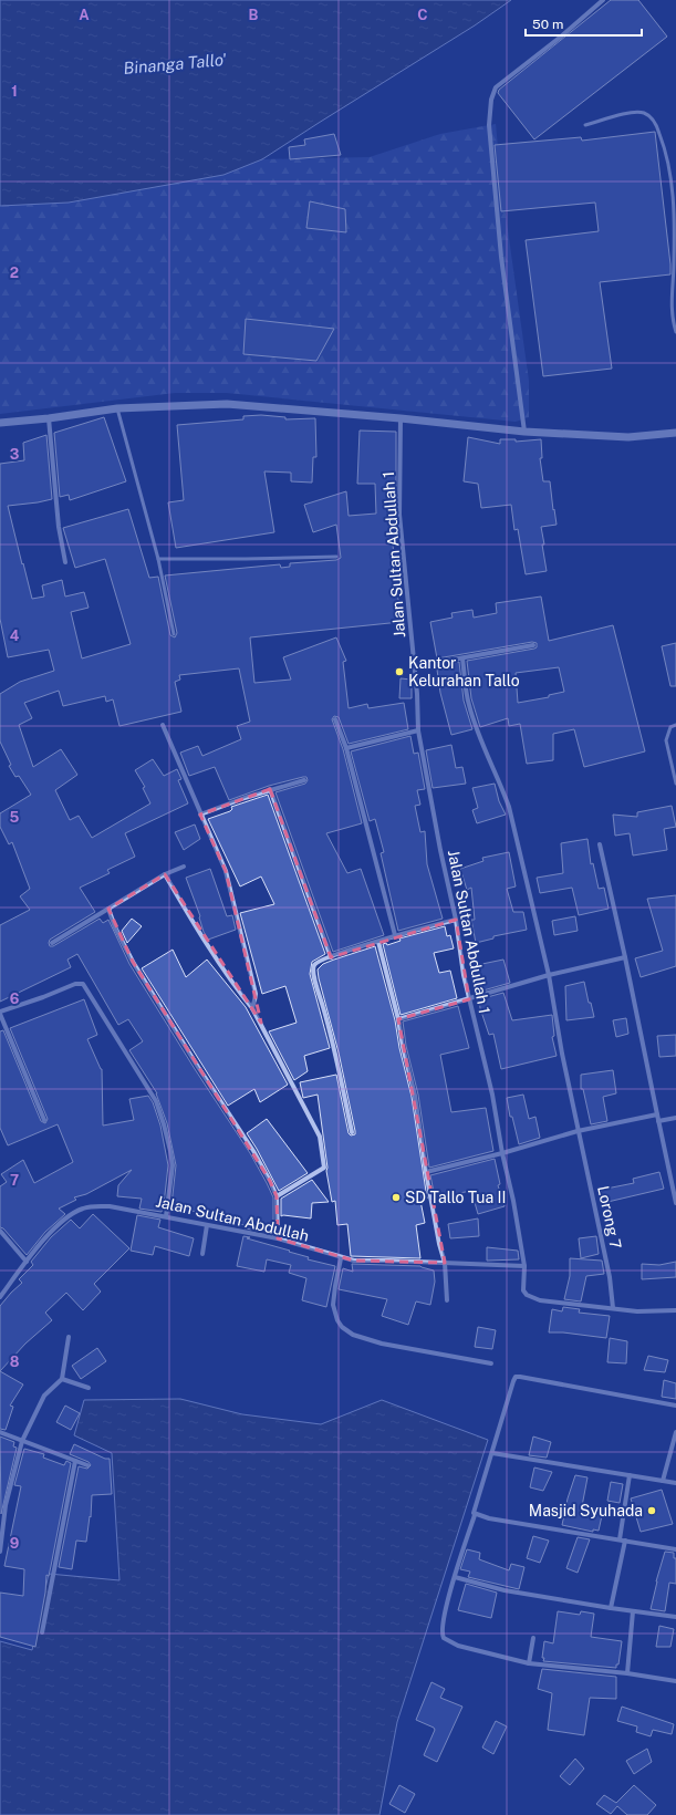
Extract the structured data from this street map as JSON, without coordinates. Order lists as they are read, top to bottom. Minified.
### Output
{"streets":{"street":["Jalan Sultan Abdullah 1","Lorong 7","Jalan Sultan Abdullah"]},"crossings":[["Jalan Sultan Abdullah 1","Lorong 7"],["Jalan Sultan Abdullah 1","Jalan Sultan Abdullah"]],"water":["Binanga Tallo'"],"places":["Kantor Kelurahan Tallo","SD Tallo Tua II","Masjid Syuhada"],"scale_bar":"50 m","grid":{"columns":["A","B","C"],"rows":["1","2","3","4","5","6","7","8","9"]}}
